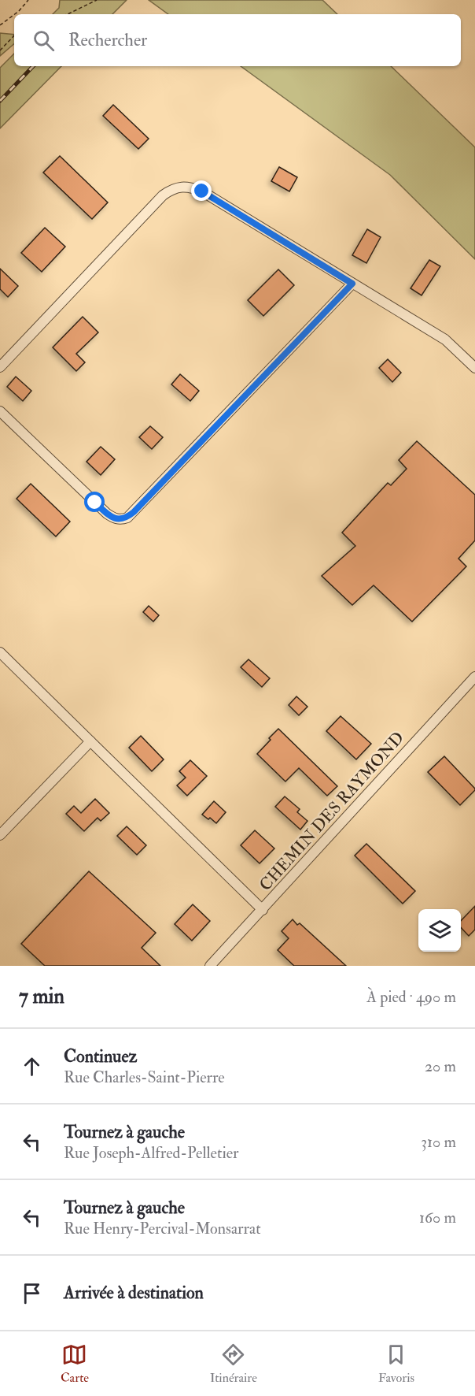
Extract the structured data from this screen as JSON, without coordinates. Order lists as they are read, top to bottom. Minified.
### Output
{"streets":{"street":["CHEMIN DES RAYMOND"]},"page":{"search":"Rechercher","heading":["7 min","À pied · 490 m"],"list":[["Continuez","Rue Charles-Saint-Pierre","20 m"],["Tournez à gauche","Rue Joseph-Alfred-Pelletier","310 m"],["Tournez à gauche","Rue Henry-Percival-Monsarrat","160 m"],"Arrivée à destination"],"nav":["Carte","Itinéraire","Favoris"]}}
